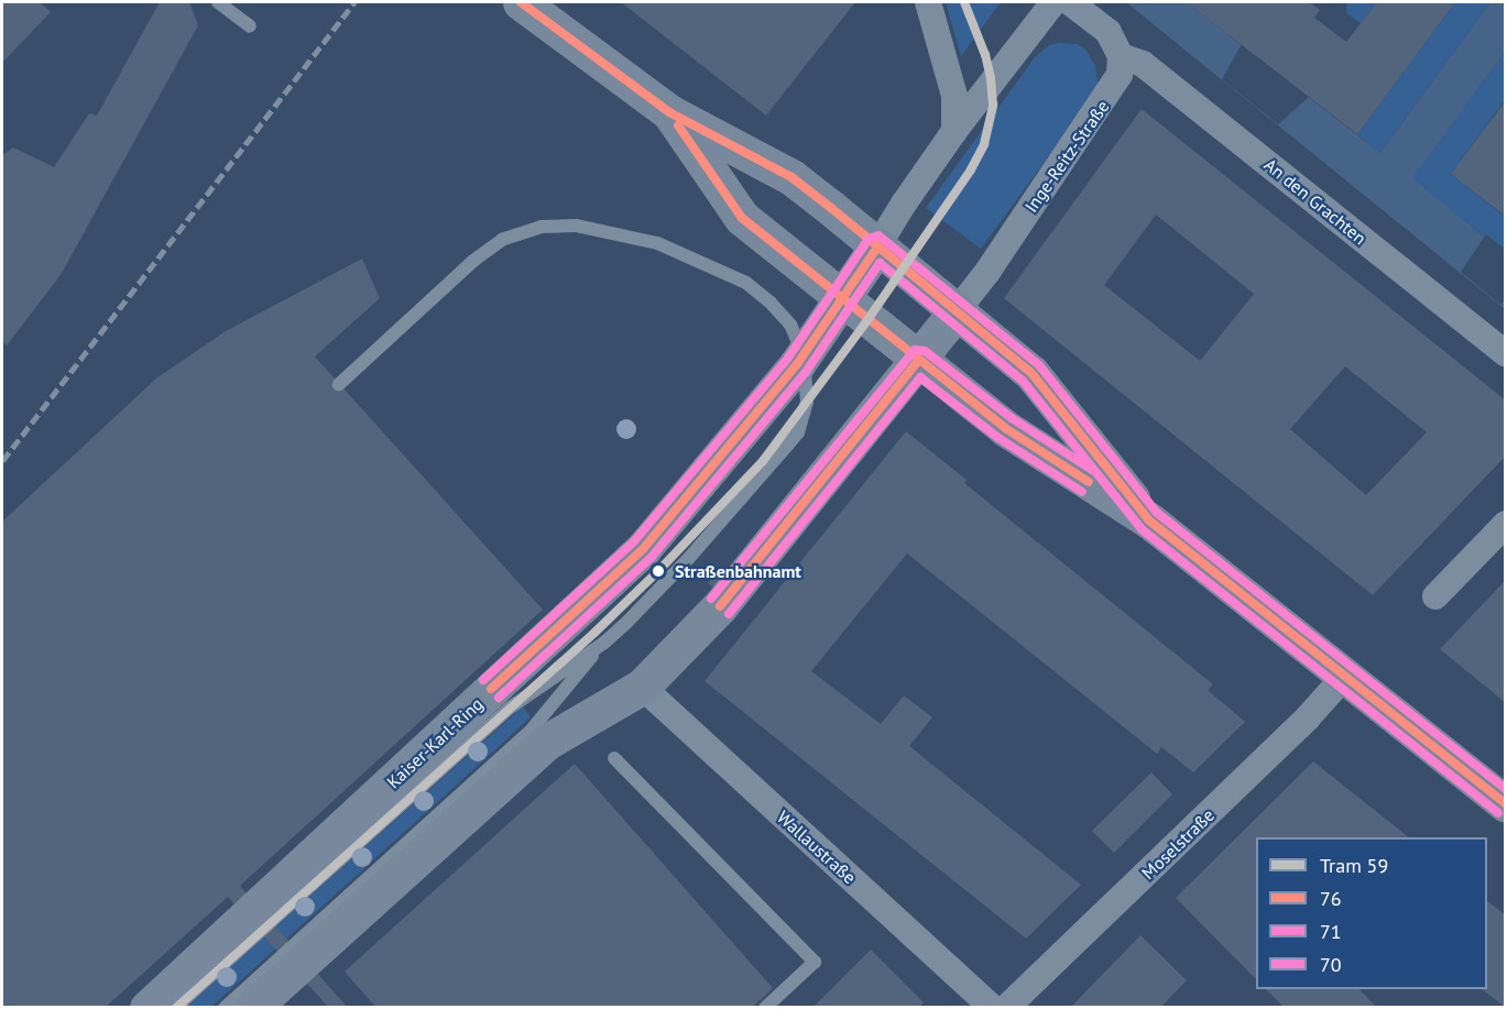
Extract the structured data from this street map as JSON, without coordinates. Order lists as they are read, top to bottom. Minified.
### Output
{"streets":{"street":["Inge-Reitz-Straße","An den Grachten","Kaiser-Karl-Ring","Moselstraße","Wallaustraße"]},"crossings":[["Inge-Reitz-Straße","An den Grachten"]],"places":["Straßenbahnamt"],"lines":["tram line 59","transit line 76","transit line 70","transit line 71"],"legend":["Tram 59","76","71","70"]}
